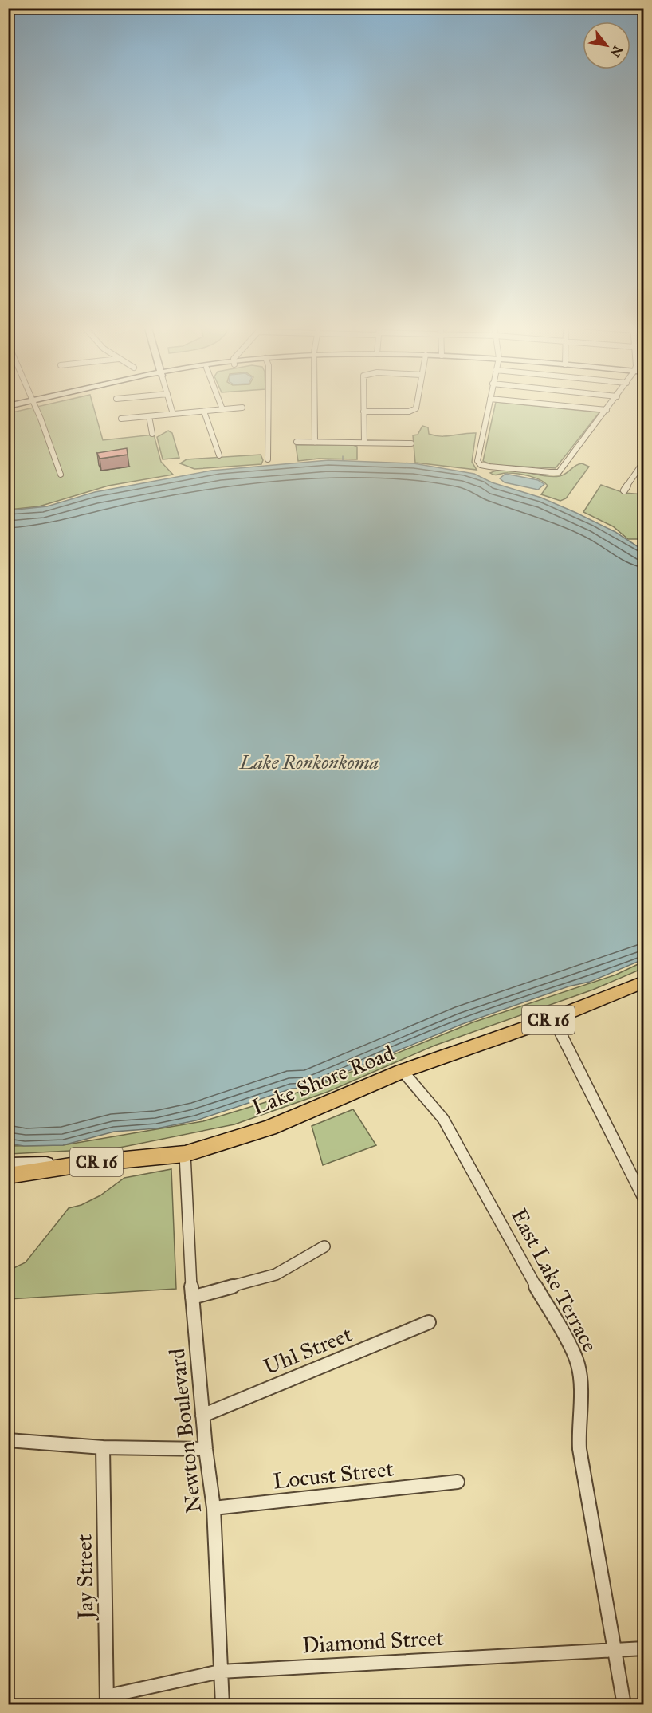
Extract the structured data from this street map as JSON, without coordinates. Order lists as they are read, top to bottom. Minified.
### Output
{"streets":{"main road":["CR 16","Lake Shore Road"],"street":["East Lake Terrace","Uhl Street","Newton Boulevard","Locust Street","Jay Street","Diamond Street"]},"crossings":[["Lake Shore Road","East Lake Terrace"],["Lake Shore Road","Newton Boulevard"],["East Lake Terrace","Diamond Street"],["Uhl Street","Newton Boulevard"],["Newton Boulevard","Locust Street"],["Newton Boulevard","Diamond Street"],["Jay Street","Diamond Street"]],"water":["Lake Ronkonkoma"],"north":"bottom right"}
